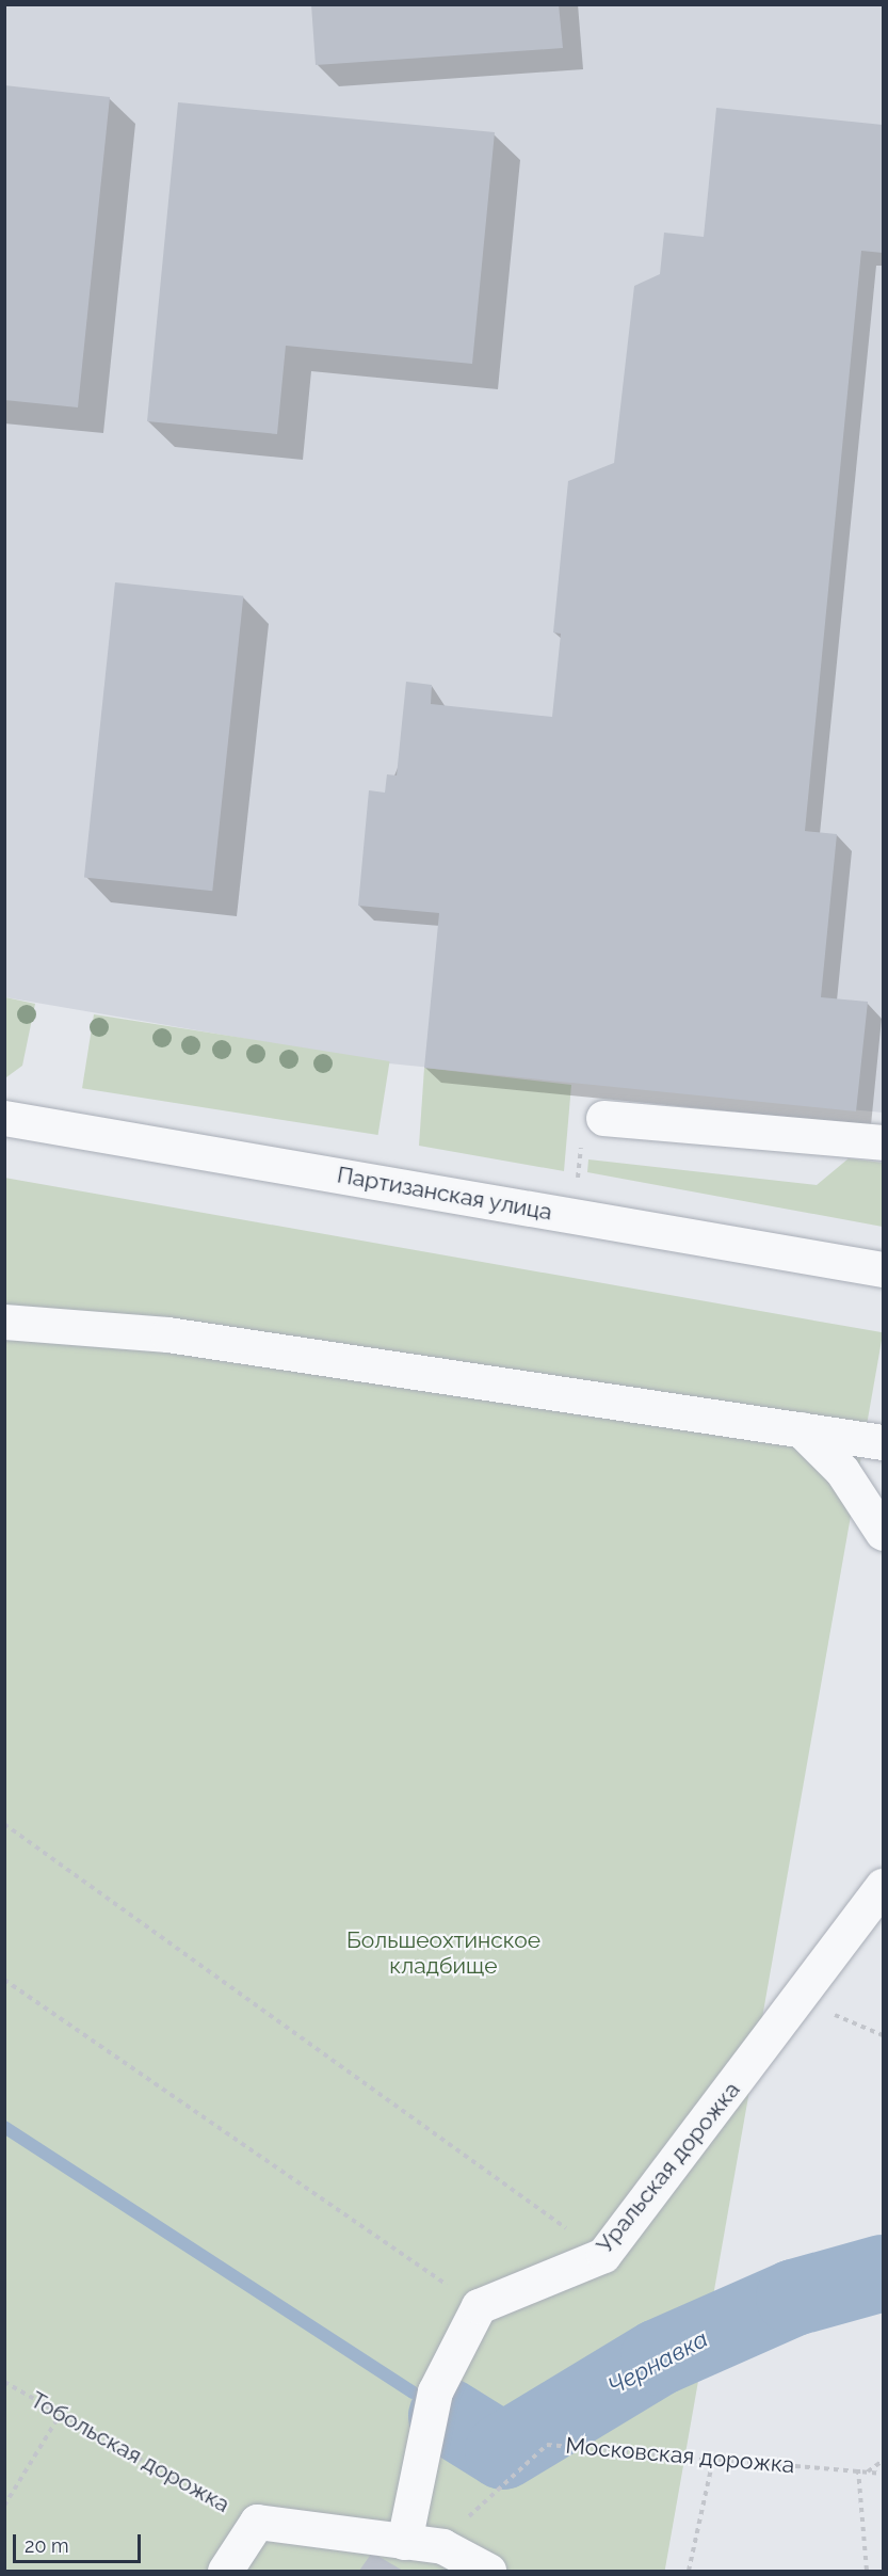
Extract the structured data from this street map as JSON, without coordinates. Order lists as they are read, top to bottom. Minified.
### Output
{"streets":{"street":["Партизанская улица","Уральская дорожка"],"path":["Тобольская дорожка","Московская дорожка"]},"water":["Чернавка"],"parks":["Большеохтинское кладбище"],"scale_bar":"20 m"}
